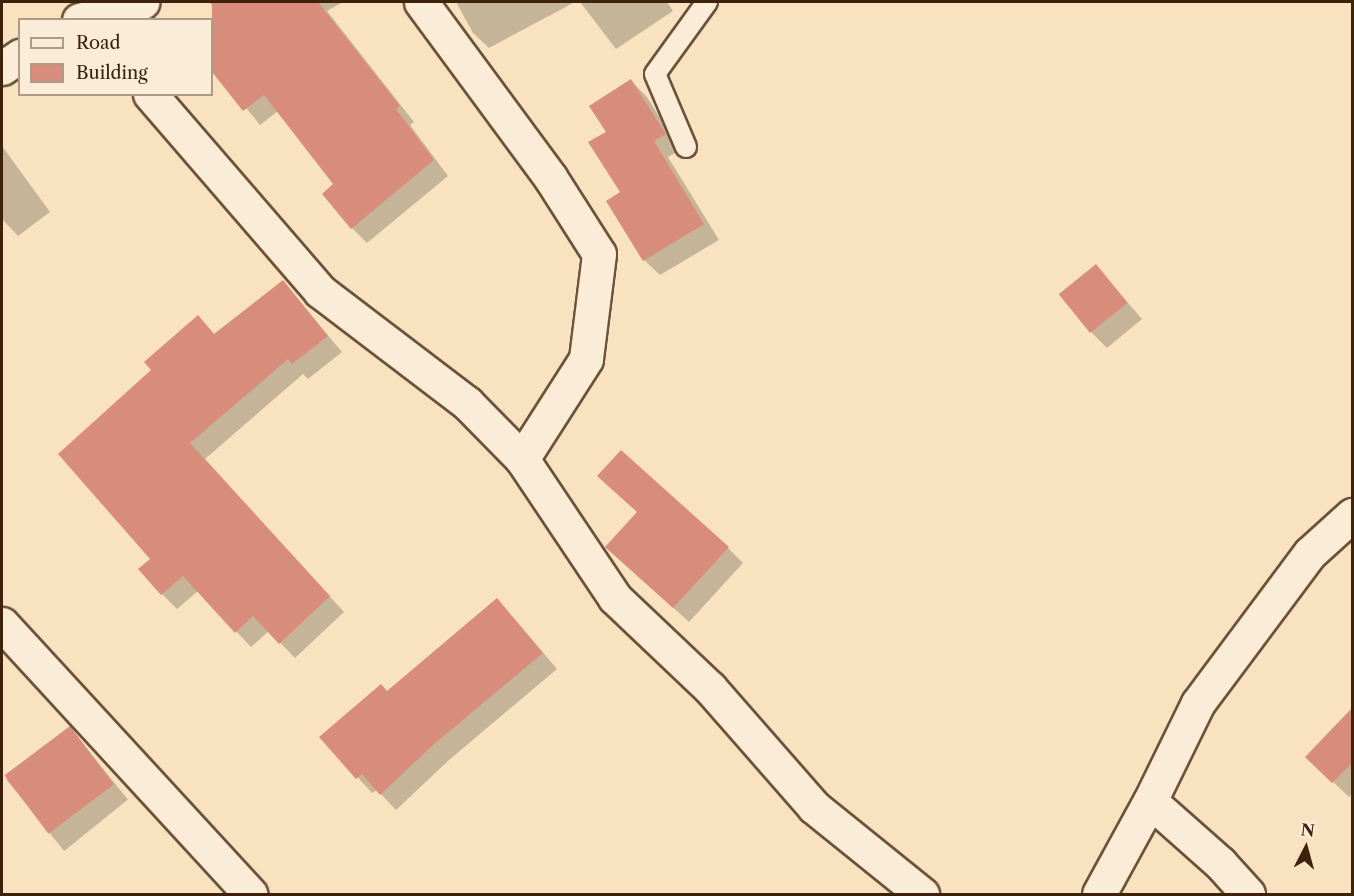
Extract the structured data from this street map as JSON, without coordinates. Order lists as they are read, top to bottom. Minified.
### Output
{"legend":["Road","Building"],"north":"top"}
